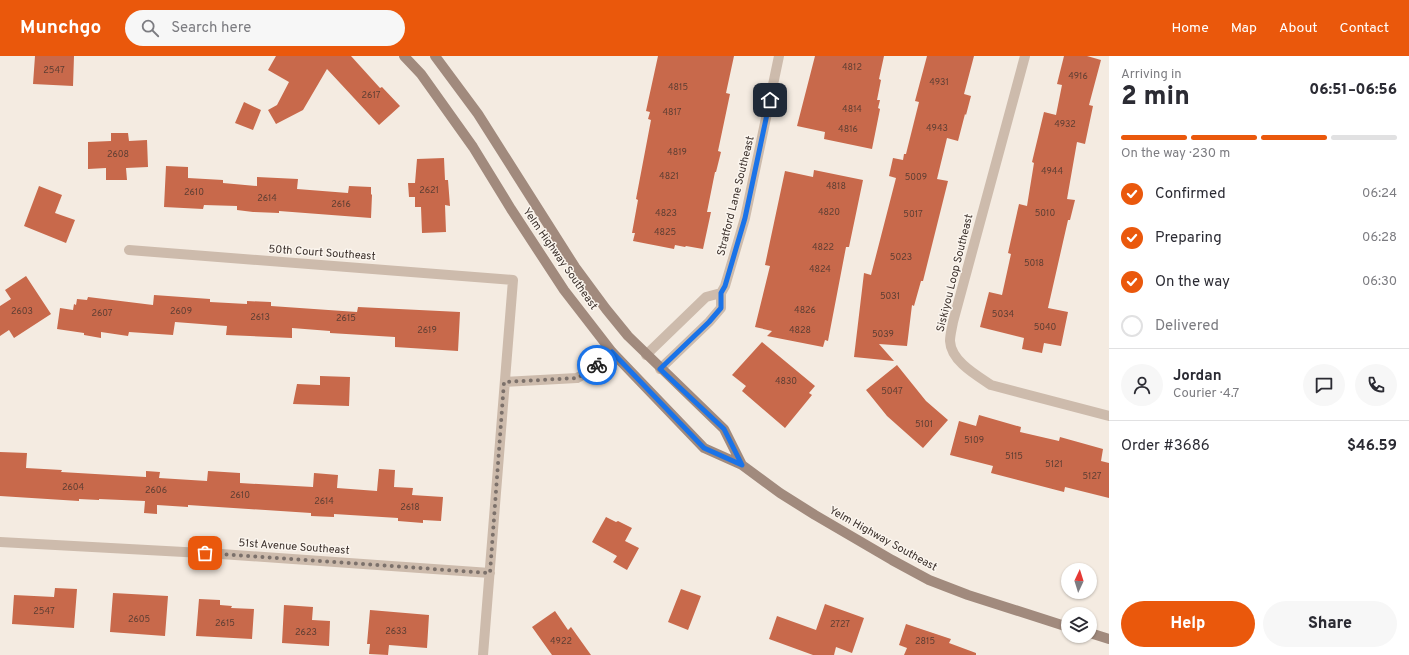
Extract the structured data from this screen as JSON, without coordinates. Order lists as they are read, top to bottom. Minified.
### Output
{"streets":{"main road":["Yelm Highway Southeast"],"street":["Stratford Lane Southeast","50th Court Southeast","Siskiyou Loop Southeast","51st Avenue Southeast"]},"crossings":[["Stratford Lane Southeast","Yelm Highway Southeast"]],"house_numbers":["4812","2547","4916","4931","4815","2617","4814","4817","4932","4943","4816","4819","2608","4944","4821","5009","4818","2621","2610","2614","2616","4820","4823","5010","5017","4825","4822","5023","5018","4824","5031","4826","2603","2609","2607","5034","2613","2615","5040","2619","4828","5039","4830","5047","5101","5109","5115","5121","5127","2604","2606","2610","2614","2618","2547","2605","2615","2727","2633","2623","4922","2815"],"north":"top","page":{"header":"Munchgo","search":"Search here","nav":["Home","Map","About","Contact"],"heading":["2 min","Arriving in","06:51–06:56"],"panel":["Jordan","Courier · 4.7","Order #3686","$46.59"],"bar":"On the way · 230 m","list":[["Confirmed","06:24"],["Preparing","06:28"],["On the way","06:30"],"Delivered"],"buttons":["Help","Share"]}}
